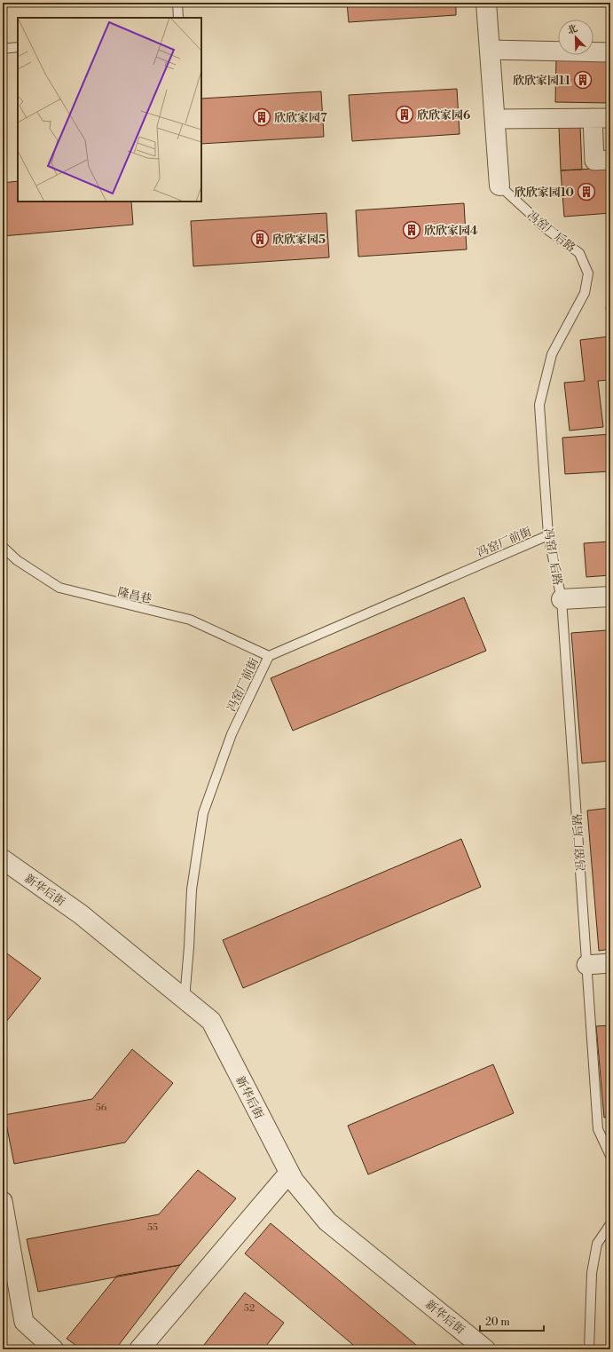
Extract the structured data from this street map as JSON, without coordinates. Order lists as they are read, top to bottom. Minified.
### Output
{"streets":{"street":["冯窑厂后路","新华后街"],"lane":["冯窑厂前街","隆昌巷"]},"crossings":[["冯窑厂后路","冯窑厂前街"],["冯窑厂前街","隆昌巷"],["冯窑厂前街","新华后街"]],"places":{"building":["欣欣家园11","欣欣家园6","欣欣家园7","欣欣家园10","欣欣家园4","欣欣家园5"]},"house_numbers":["56","55","52"],"scale_bar":"20 m","north":"top left"}
